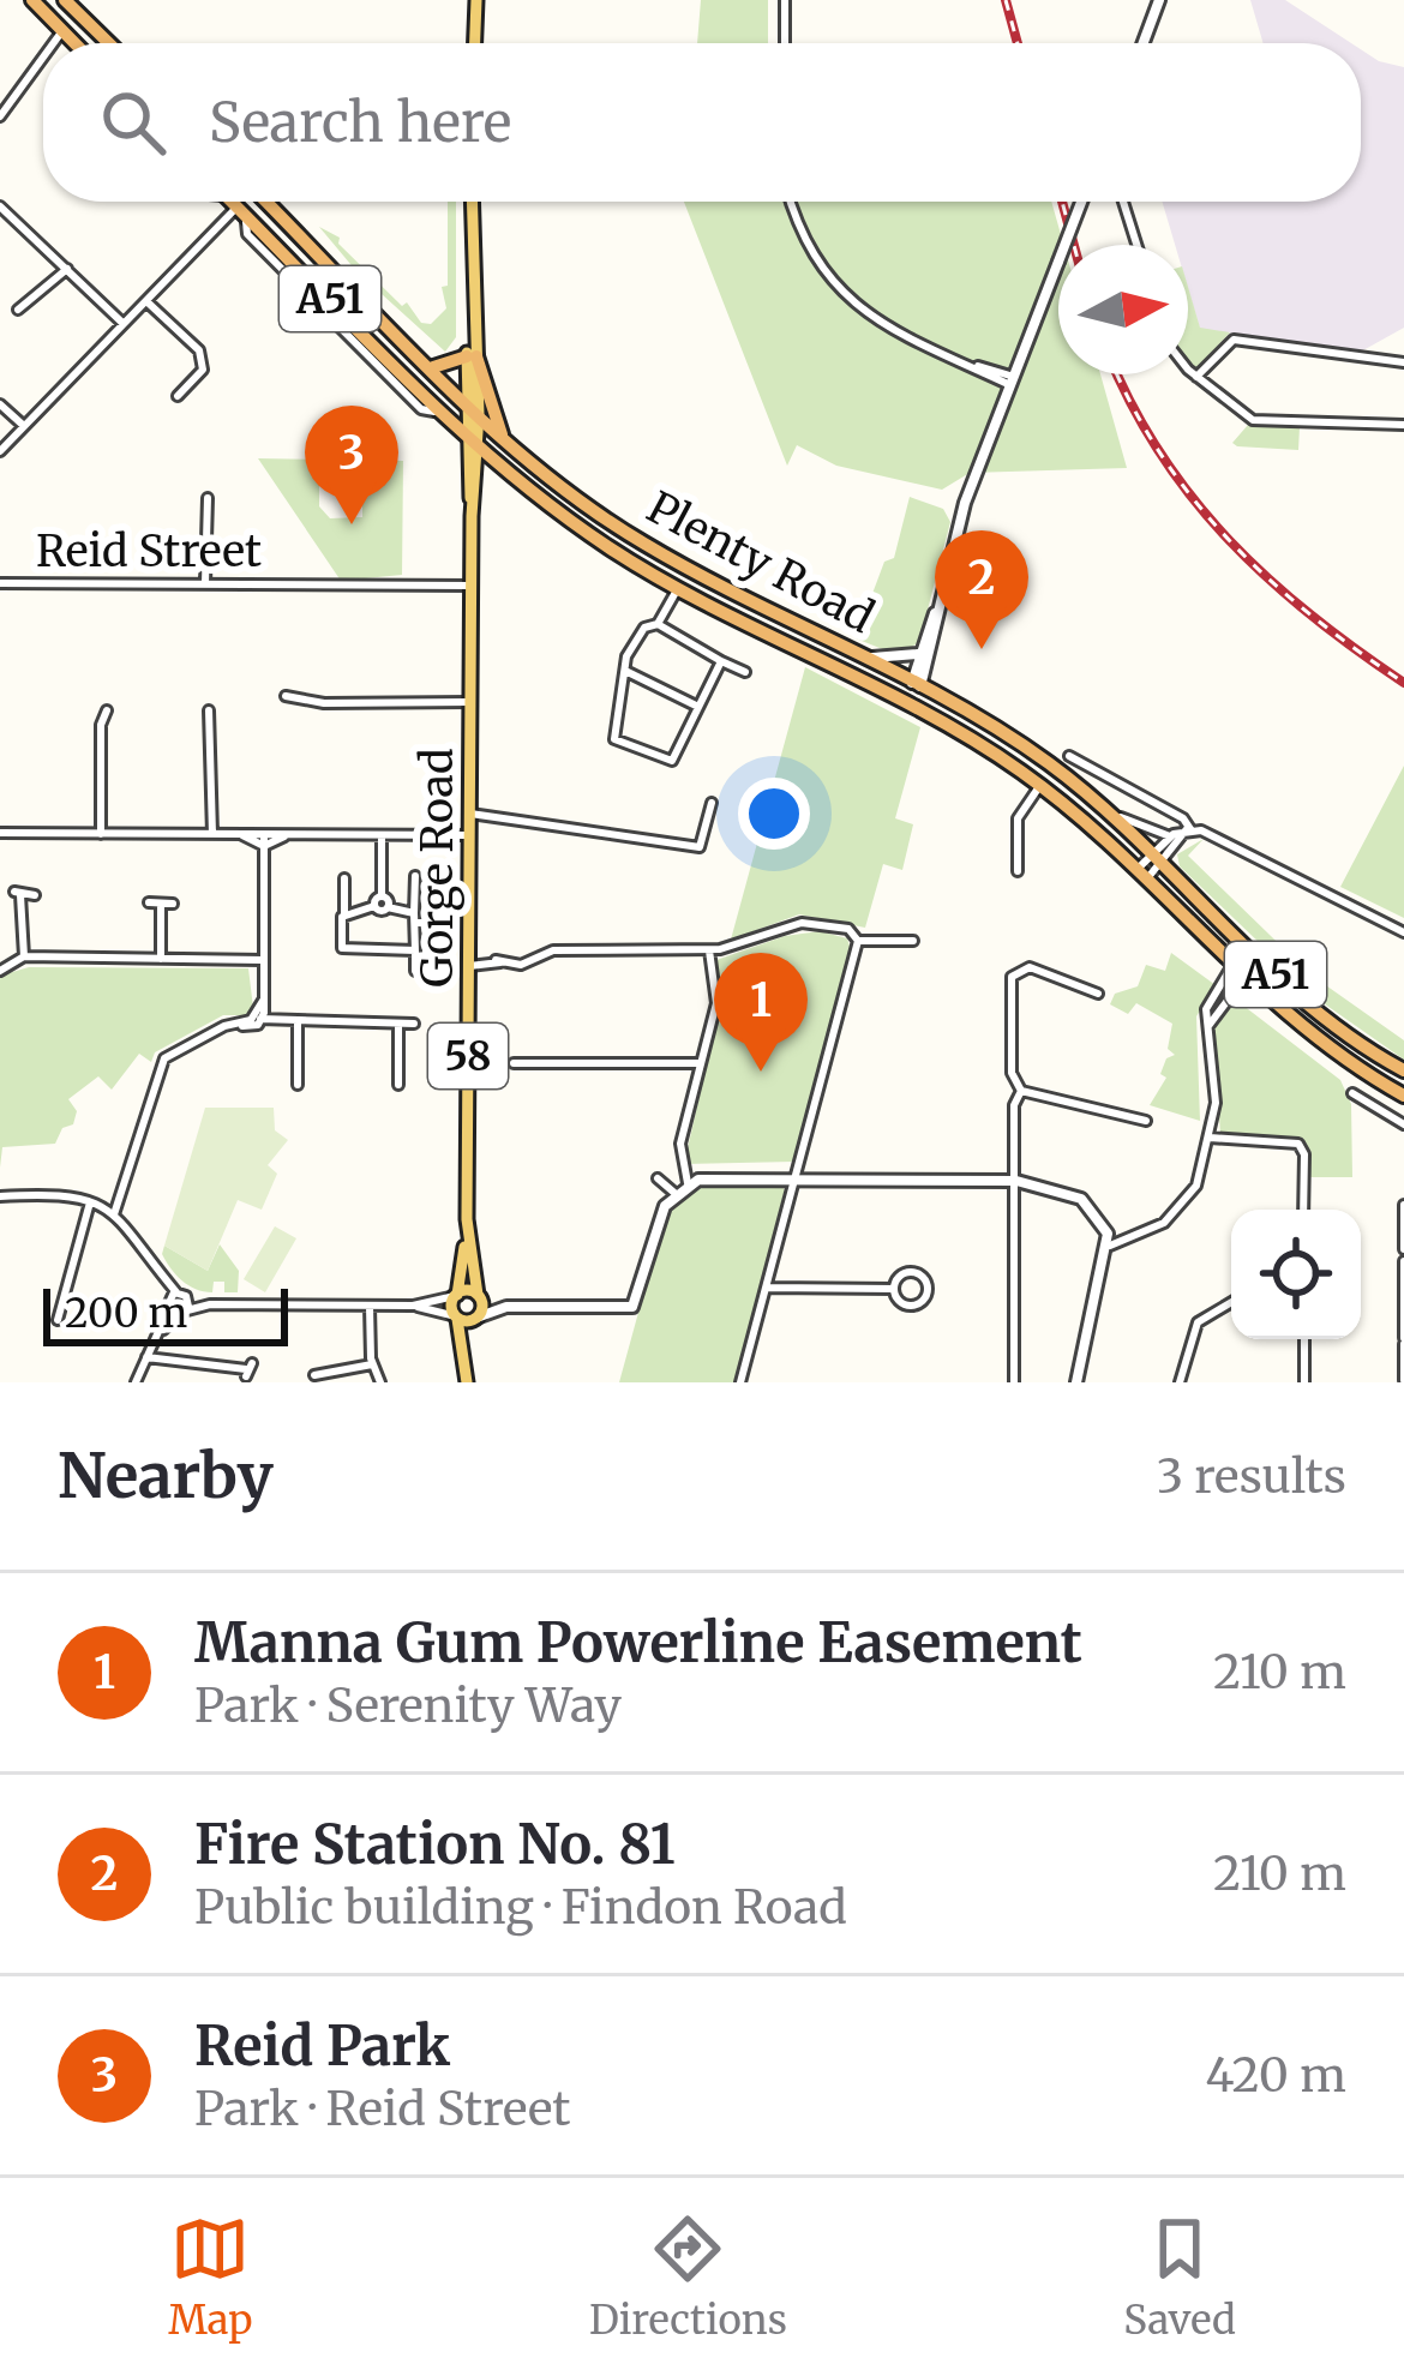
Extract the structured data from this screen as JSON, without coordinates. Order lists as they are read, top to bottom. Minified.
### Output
{"streets":{"highway":["A51","Plenty Road"],"main road":["Gorge Road","58"],"street":["Reid Street"]},"crossings":[["Reid Street","Gorge Road"],["Plenty Road","Gorge Road"],["Plenty Road","58"],["Gorge Road","58"]],"scale_bar":"200 m","north":"right","page":{"search":"Search here","pins":["3","2","1"],"scale":"200 m","heading":["Nearby","3 results"],"list":[{"mark":"1","name":"Manna Gum Powerline Easement","note":"Park · Serenity Way","value":"210 m"},{"mark":"2","name":"Fire Station No. 81","note":"Public building · Findon Road","value":"210 m"},{"mark":"3","name":"Reid Park","note":"Park · Reid Street","value":"420 m"}],"nav":["Map","Directions","Saved"]}}
